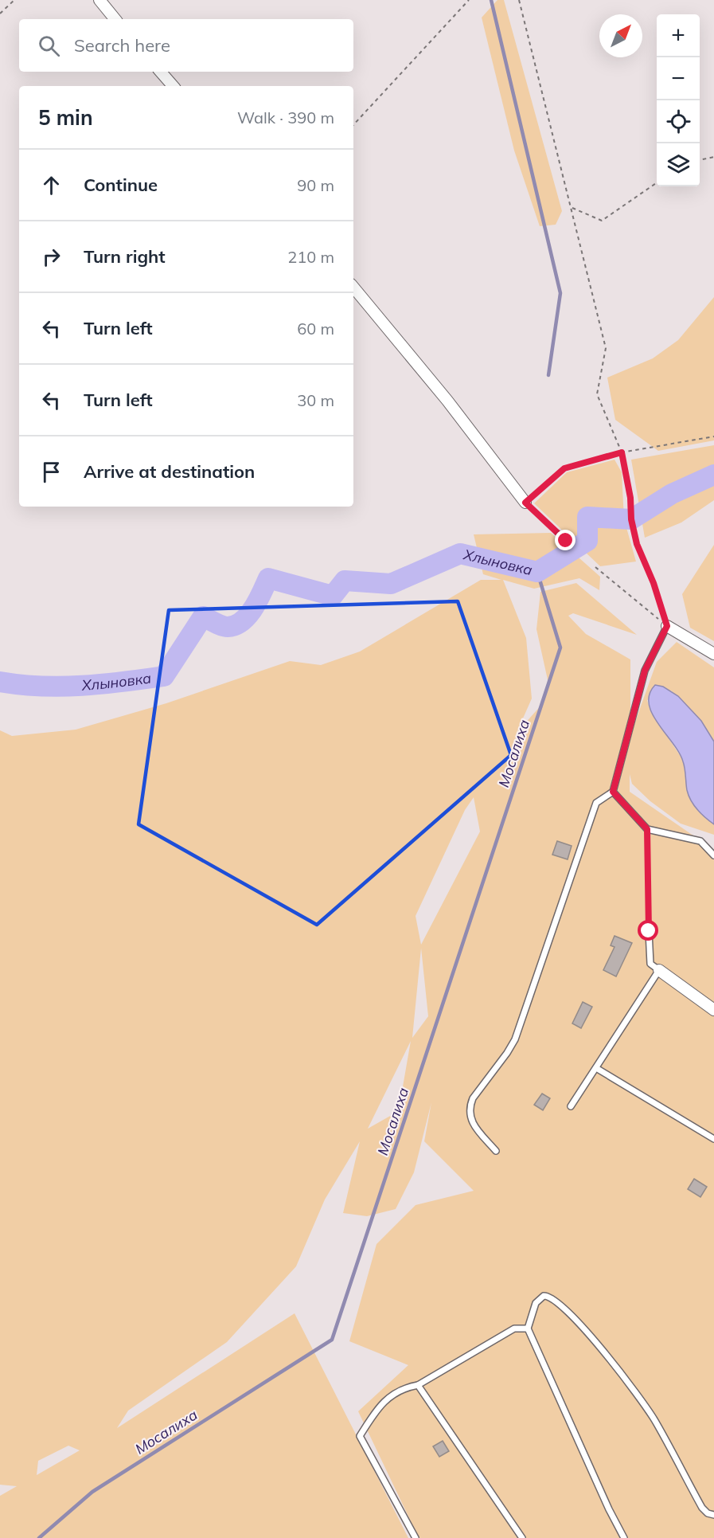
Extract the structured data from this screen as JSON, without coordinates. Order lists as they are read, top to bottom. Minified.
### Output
{"water":["Хлыновка","Мосалиха"],"north":"top right","page":{"map_buttons":["+","−"],"search":"Search here","heading":["5 min","Walk · 390 m"],"list":[["Continue","90 m"],["Turn right","210 m"],["Turn left","60 m"],["Turn left","30 m"],"Arrive at destination"]}}
